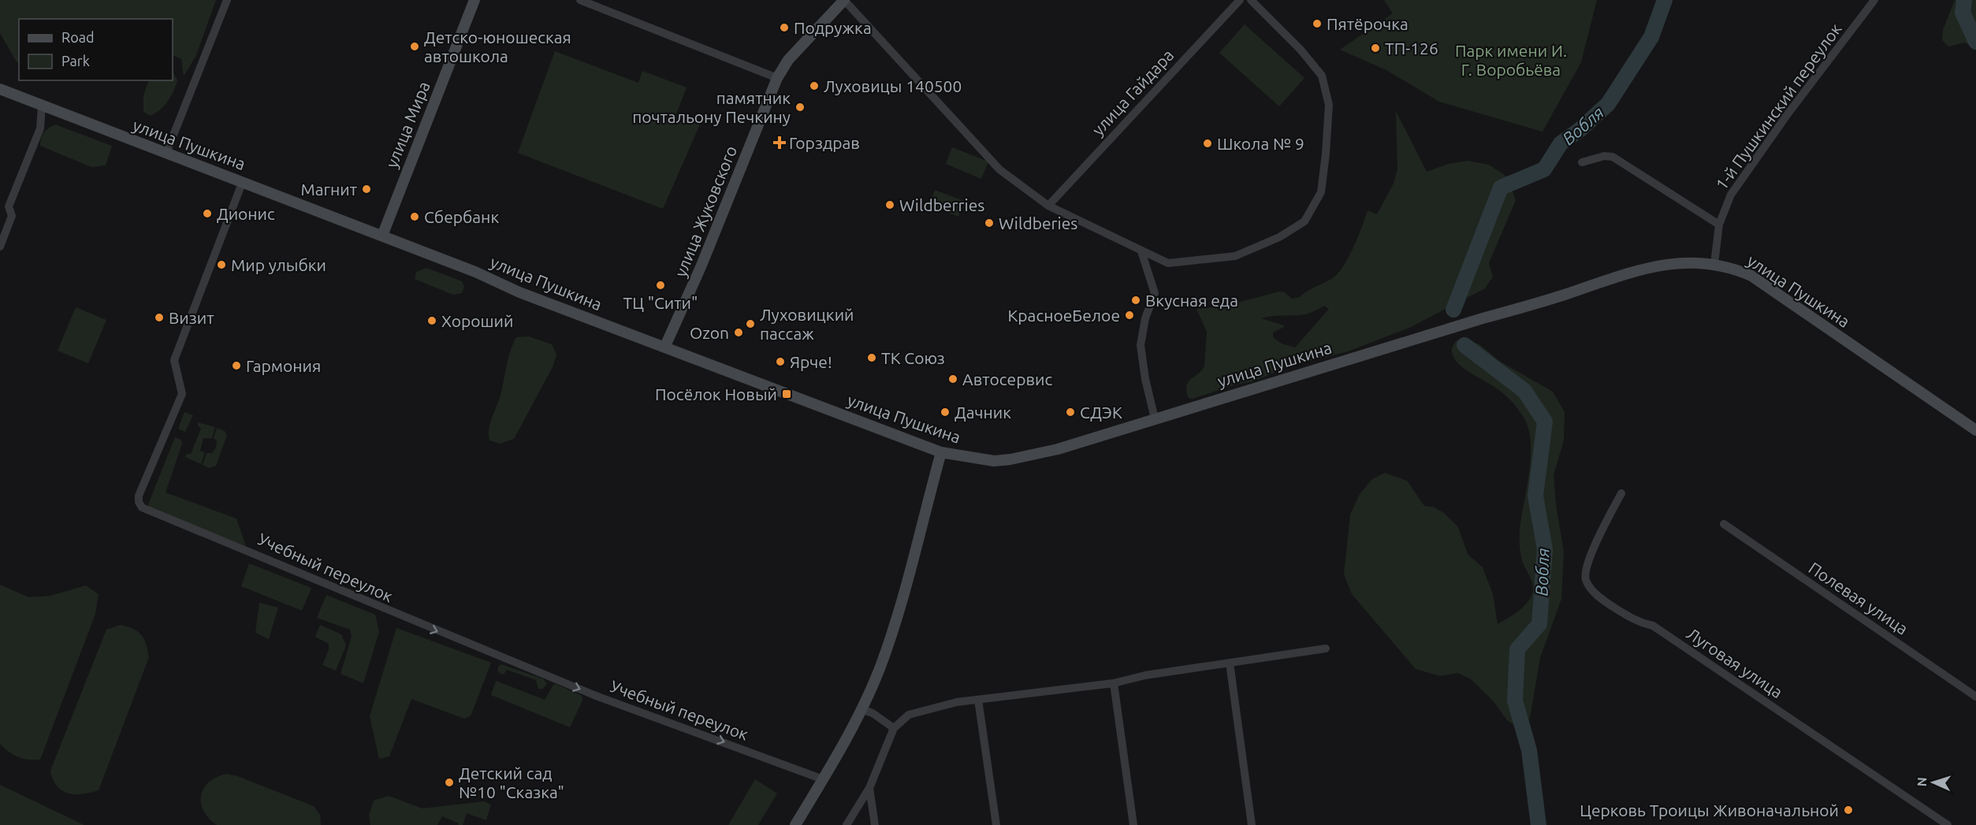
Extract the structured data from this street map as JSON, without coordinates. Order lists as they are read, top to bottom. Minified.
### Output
{"streets":{"main road":["улица Мира","улица Пушкина","улица Жуковского"],"street":["улица Гайдара","1-й Пушкинский переулок","Учебный переулок","Полевая улица","Луговая улица"]},"crossings":[["1-й Пушкинский переулок","улица Пушкина"],["улица Мира","улица Пушкина"],["улица Пушкина","улица Жуковского"],["улица Пушкина","Учебный переулок"]],"water":["Вобля"],"parks":["Парк имени И. Г. Воробьёва"],"places":{"other":["Пятёрочка","Подружка","Детско-юношеская автошкола","ТП-126","Луховицы 140500","памятник почтальону Печкину","Школа № 9","Магнит","Wildberries","Дионис","Сбербанк","Wildberies","Мир улыбки","ТЦ \"Сити\"","Вкусная еда","КрасноeБелое","Визит","Хороший","Луховицкий пассаж","Ozon","ТК Союз","Ярче!","Гармония","Автосервис","Дачник","СДЭК","Детский сад №10 \"Сказка\"","Церковь Троицы Живоначальной"],"health":["Горздрав"],"transit":["Посёлок Новый"]},"legend":["Road","Park"],"north":"left"}
